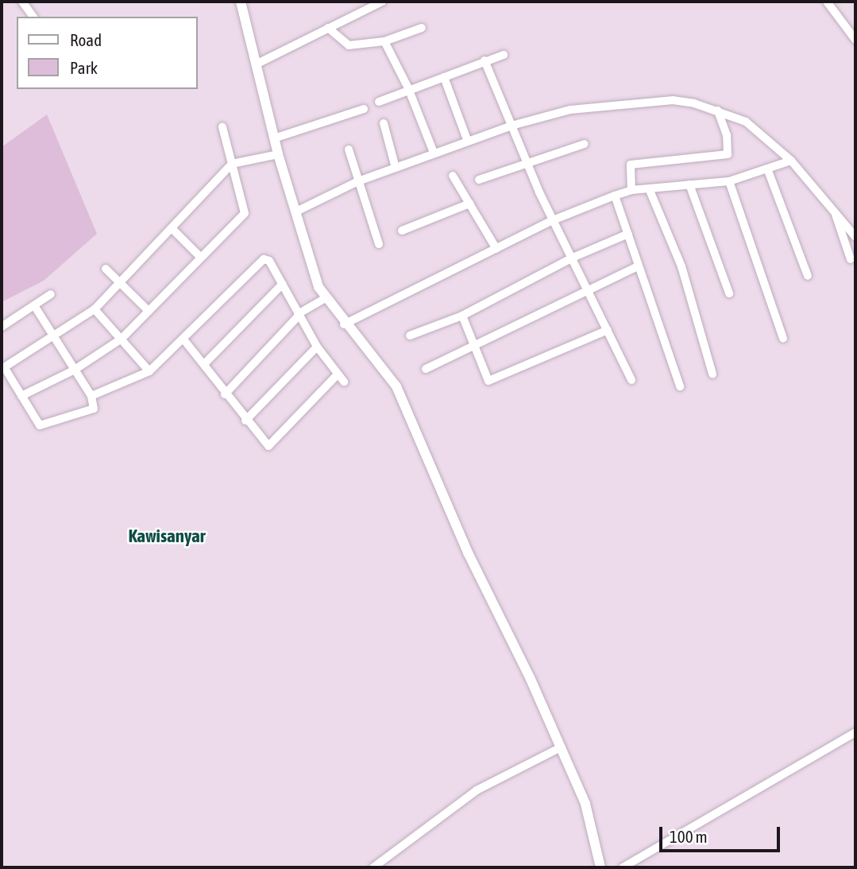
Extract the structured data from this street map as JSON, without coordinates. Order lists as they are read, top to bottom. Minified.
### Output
{"districts":["Kawisanyar"],"legend":["Road","Park"],"scale_bar":"100 m"}
